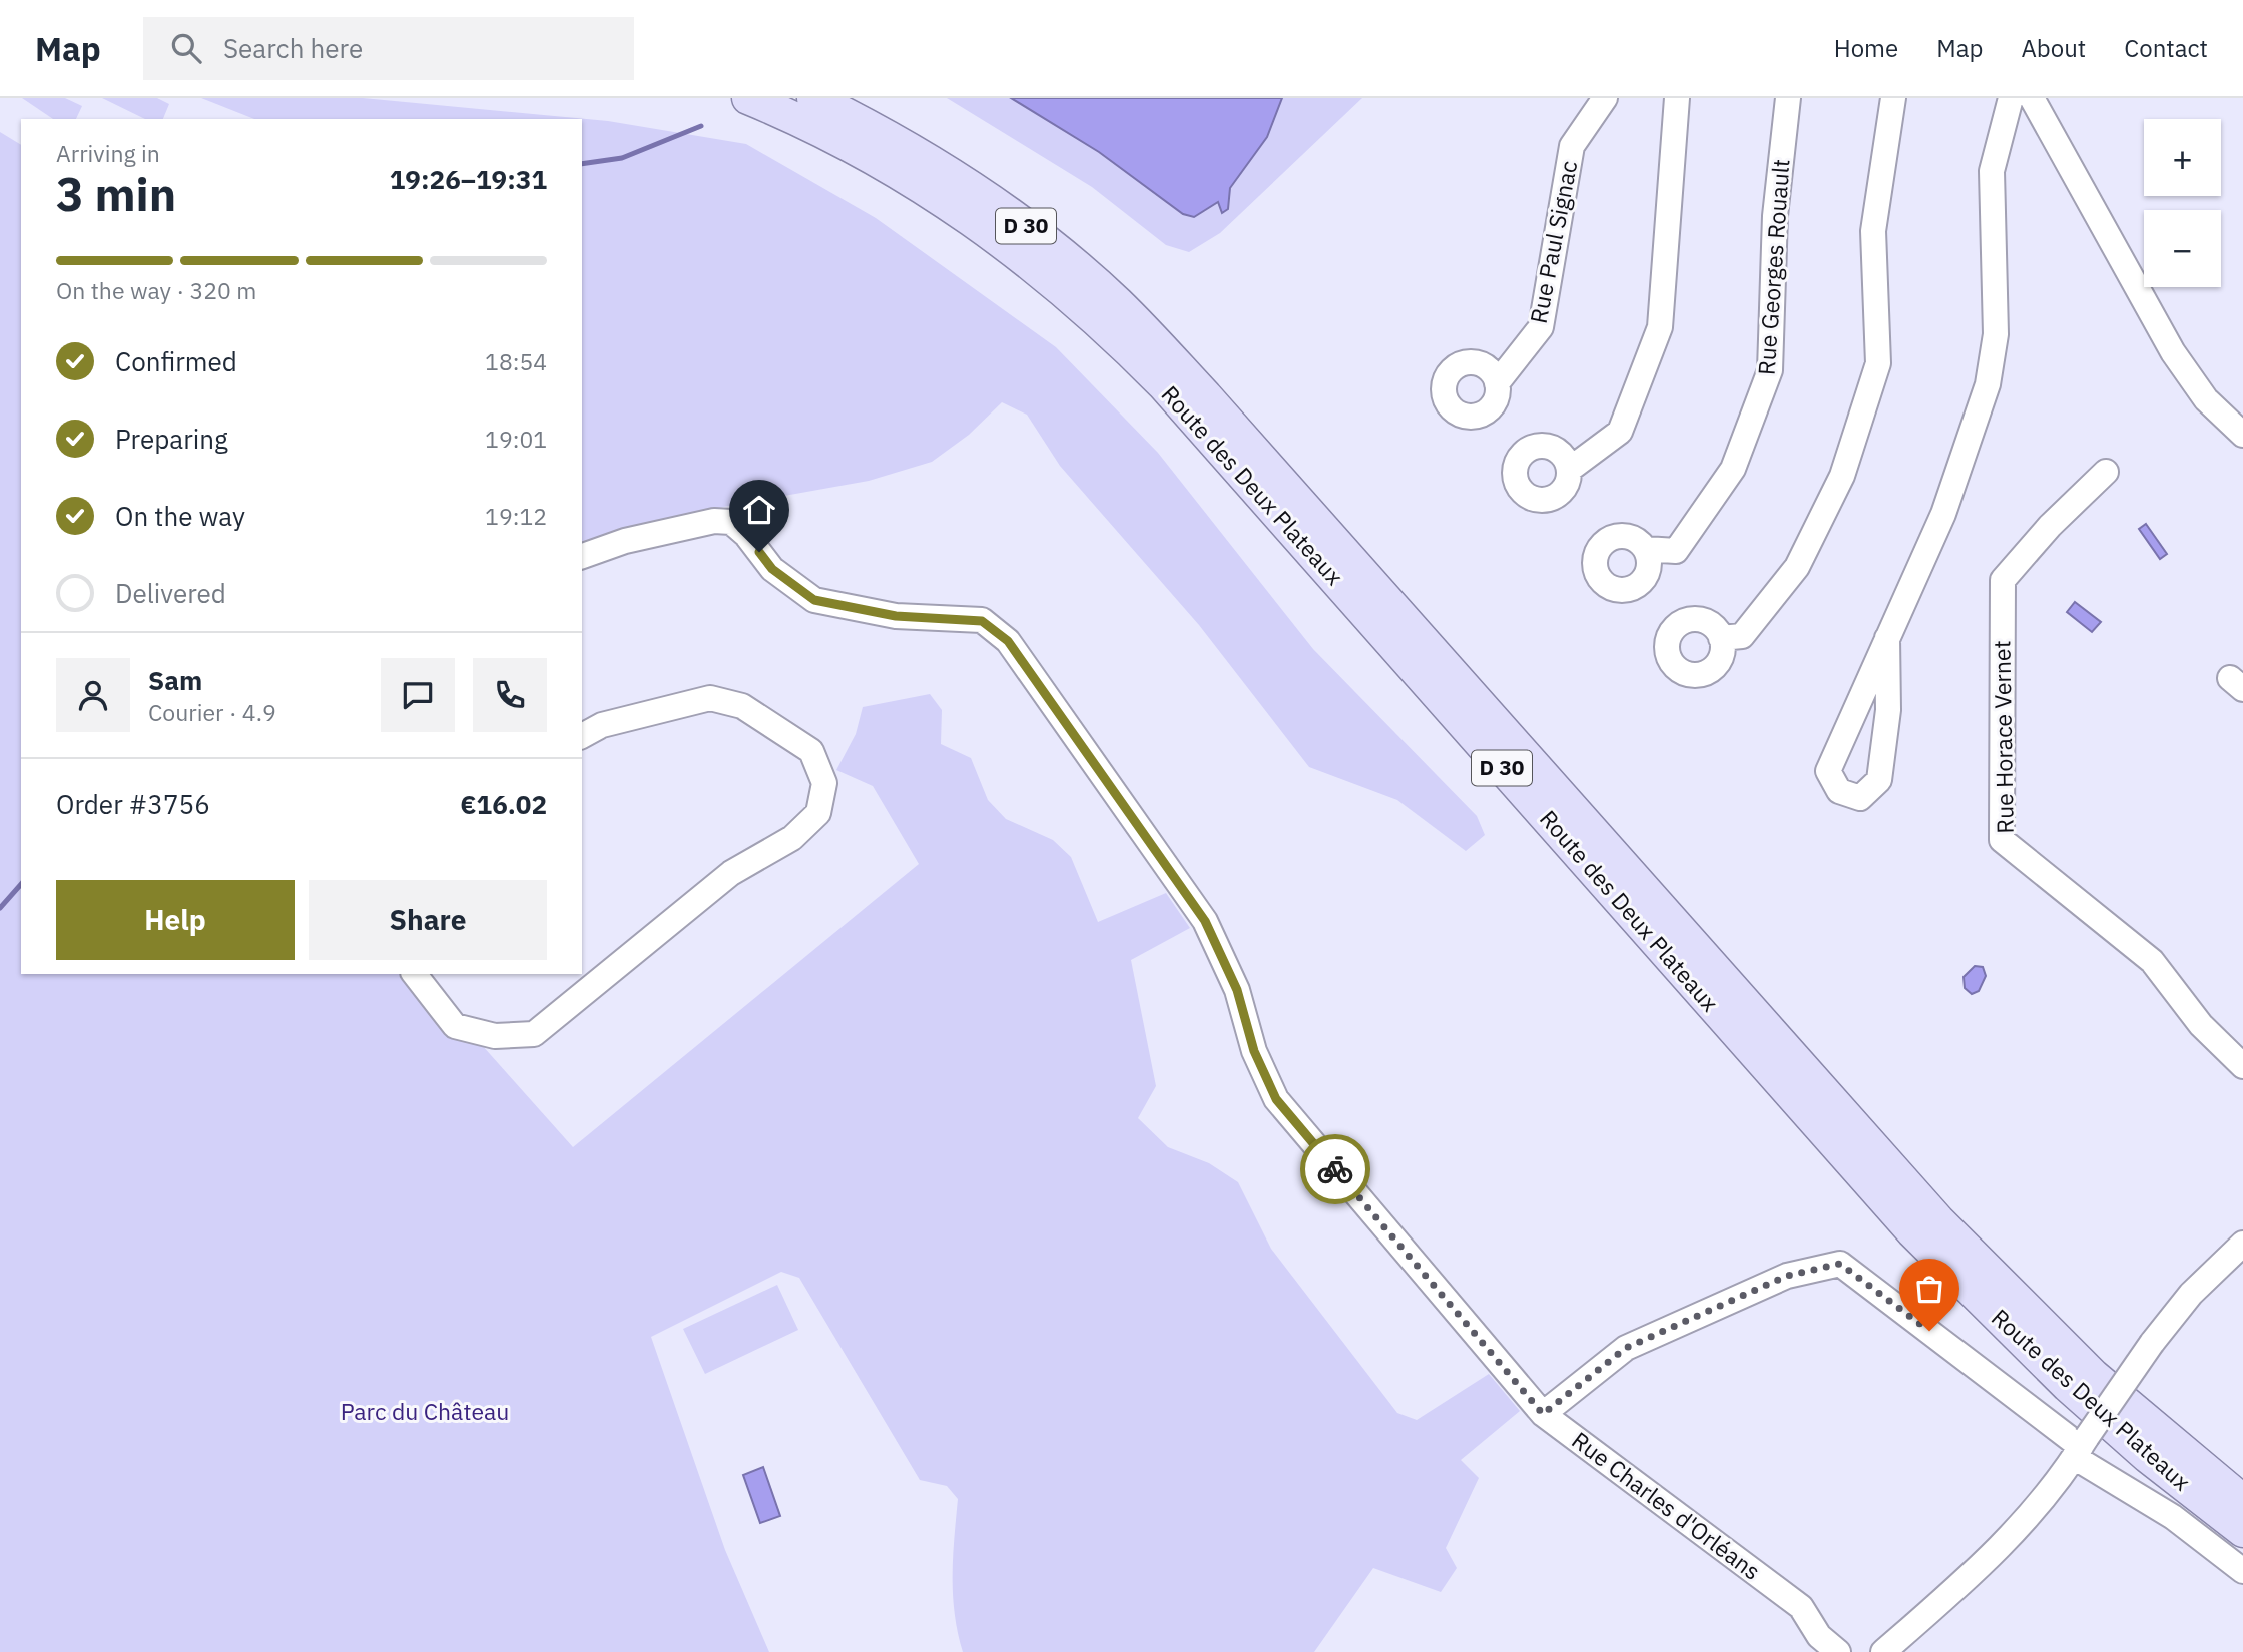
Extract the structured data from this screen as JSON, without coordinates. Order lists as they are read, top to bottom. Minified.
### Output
{"streets":{"main road":["D 30","Route des Deux Plateaux"],"street":["Rue Paul Signac","Rue Georges Rouault","Rue Horace Vernet","Rue Charles d'Orléans"]},"parks":["Parc du Château"],"page":{"header":"Map","search":"Search here","nav":["Home","Map","About","Contact"],"map_buttons":["+","−"],"heading":["3 min","Arriving in","19:26–19:31"],"panel":["Sam","Courier · 4.9","Order #3756","€16.02"],"bar":"On the way · 320 m","list":[["Confirmed","18:54"],["Preparing","19:01"],["On the way","19:12"],"Delivered"],"buttons":["Help","Share"]}}
